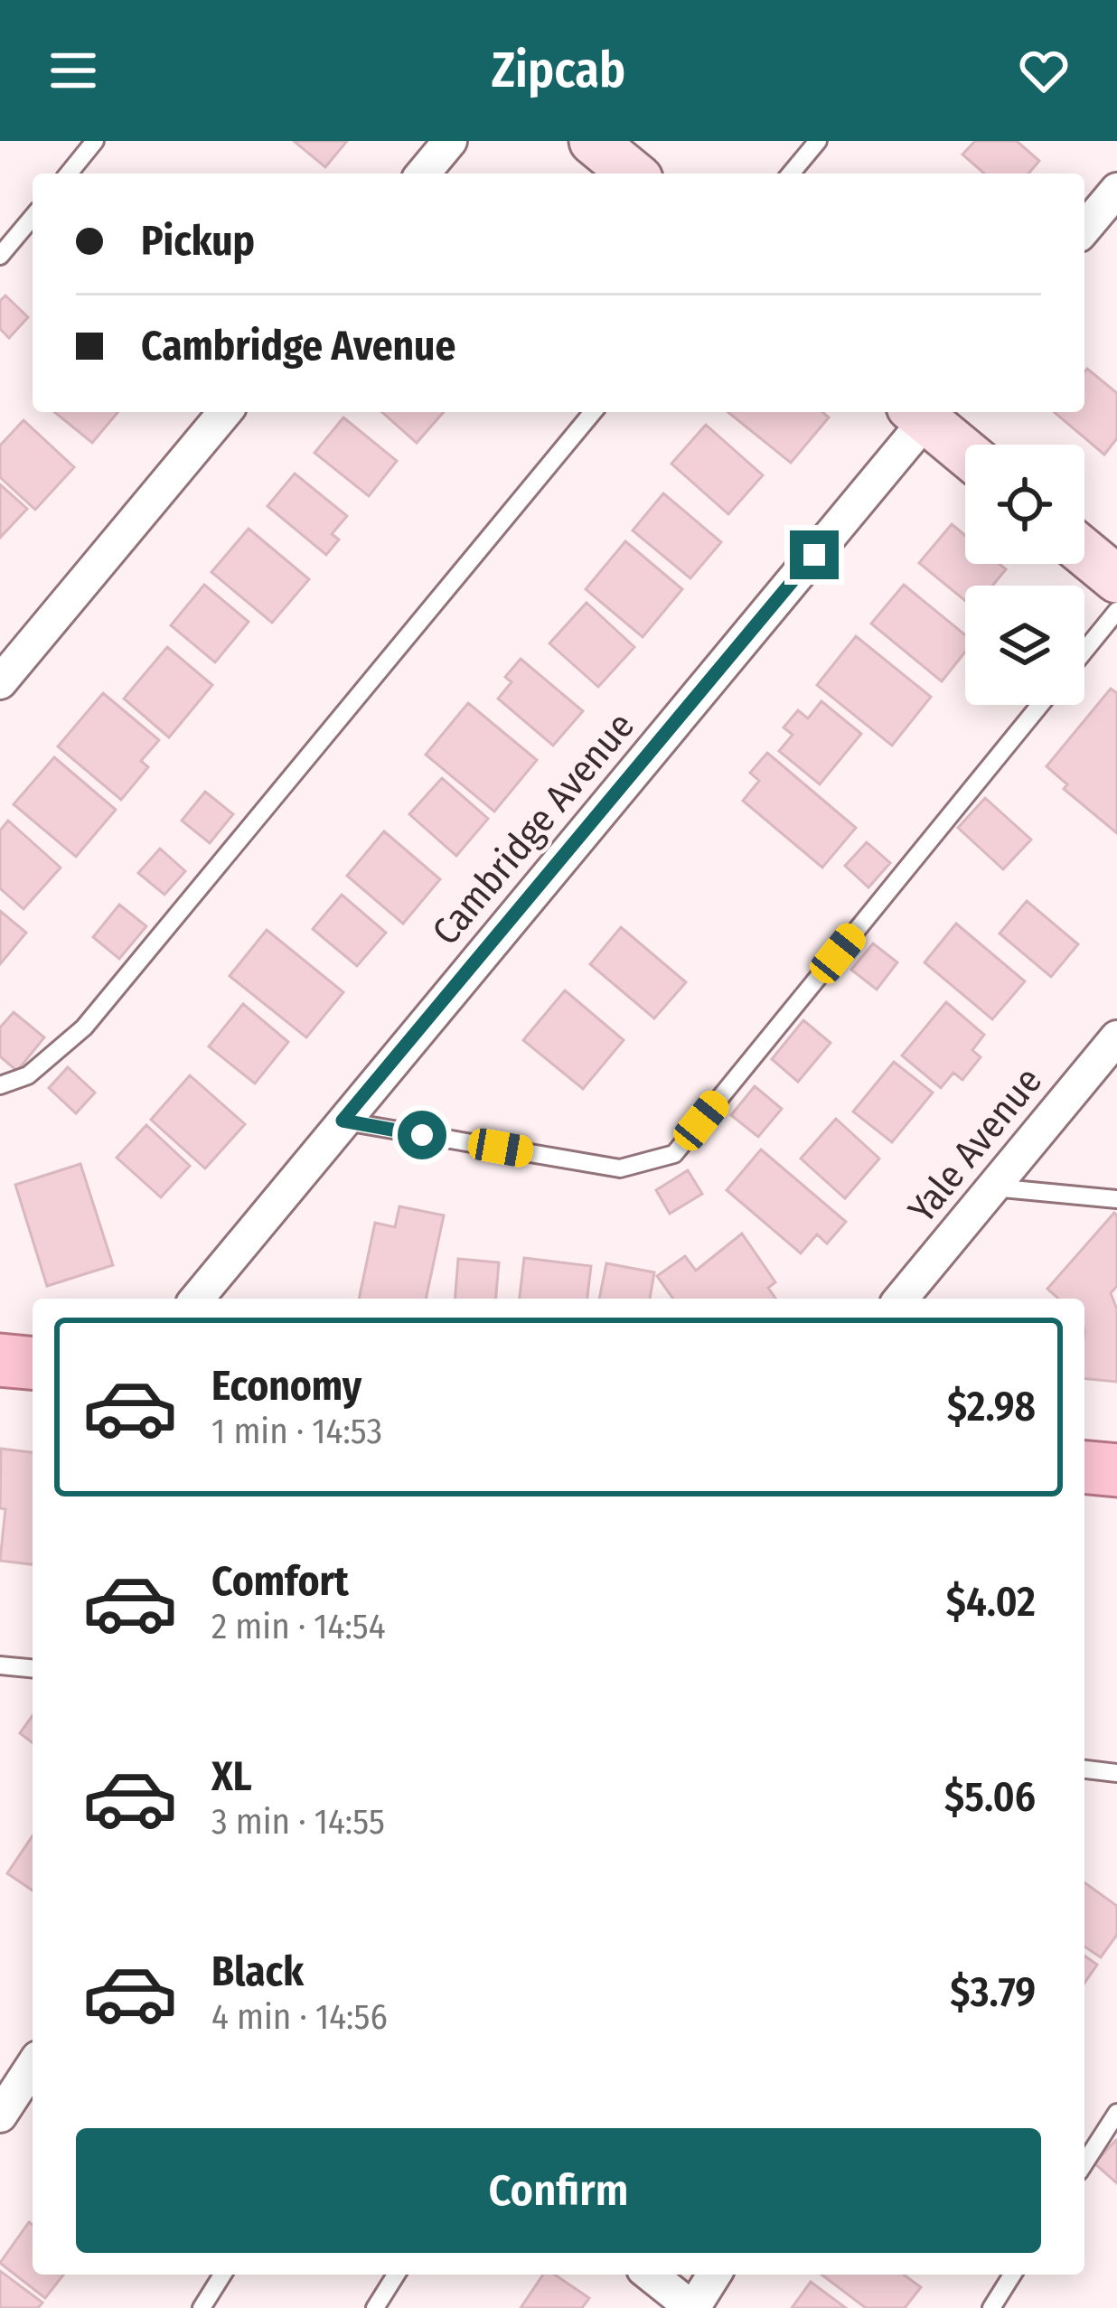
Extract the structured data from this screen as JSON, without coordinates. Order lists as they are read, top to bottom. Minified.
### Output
{"streets":{"street":["Cambridge Avenue","Yale Avenue"]},"page":{"header":"Zipcab","banner":["Pickup","Cambridge Avenue"],"list":[{"name":"Economy","note":"1 min · 14:53","value":"$2.98"},{"name":"Comfort","note":"2 min · 14:54","value":"$4.02"},{"name":"XL","note":"3 min · 14:55","value":"$5.06"},{"name":"Black","note":"4 min · 14:56","value":"$3.79"}],"buttons":"Confirm"}}
